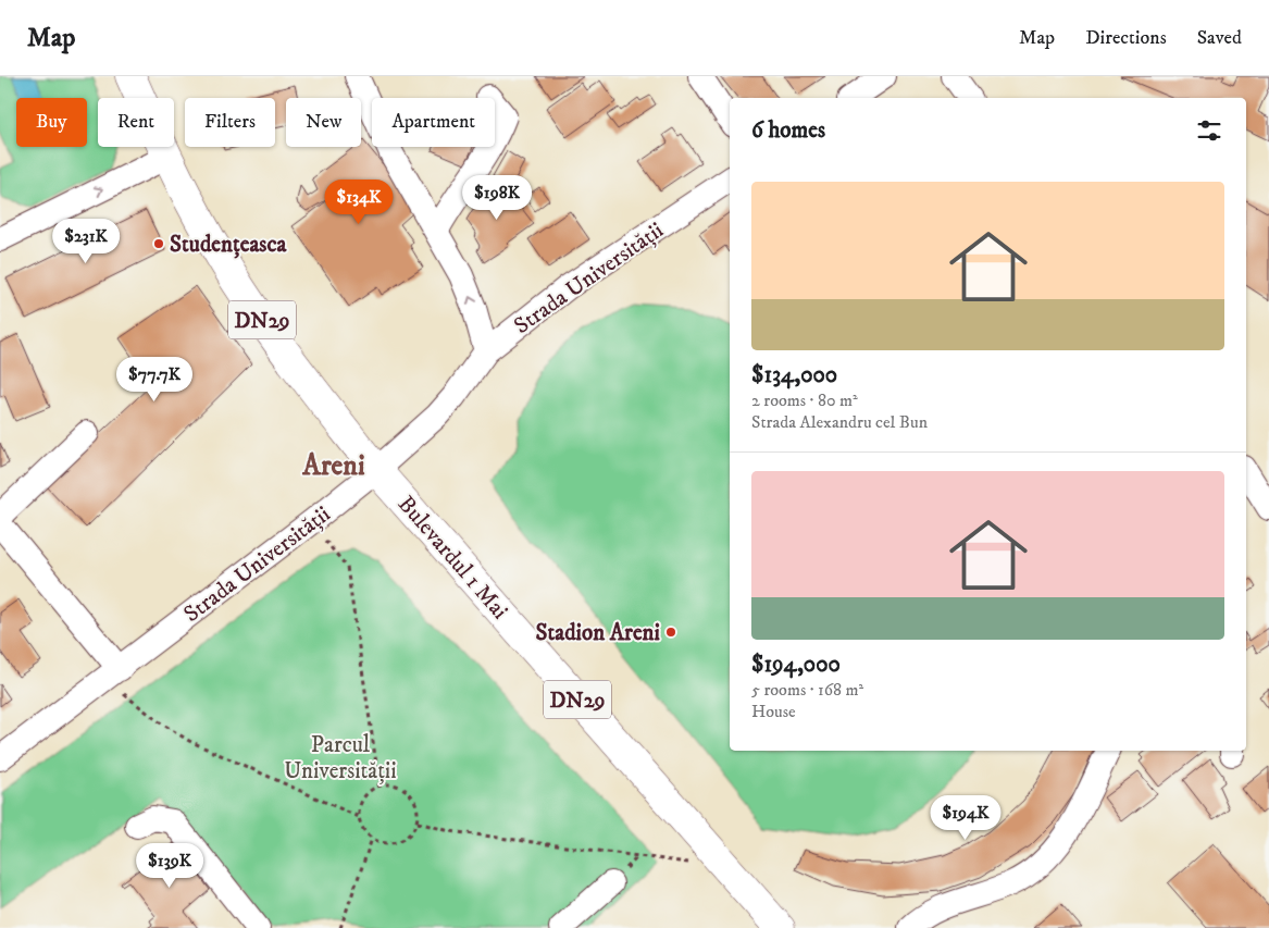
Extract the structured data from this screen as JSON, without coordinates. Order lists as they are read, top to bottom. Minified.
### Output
{"streets":{"main road":["DN29","Bulevardul 1 Mai"],"street":["Strada Universității"]},"crossings":[["Strada Universității","Bulevardul 1 Mai"],["DN29","Bulevardul 1 Mai"]],"districts":["Areni"],"parks":["Parcul Universității"],"places":["Studențeasca","Stadion Areni"],"page":{"header":"Map","nav":["Map","Directions","Saved"],"chip":["Buy","Rent","Filters","New","Apartment"],"heading":"6 homes","list":[{"name":"$134,000","note":"2 rooms · 80 m² · Strada Alexandru cel Bun"},{"name":"$194,000","note":"5 rooms · 168 m² · House"}],"price":["$198K","$134K","$231K","$77.7K","$194K","$139K"]}}
